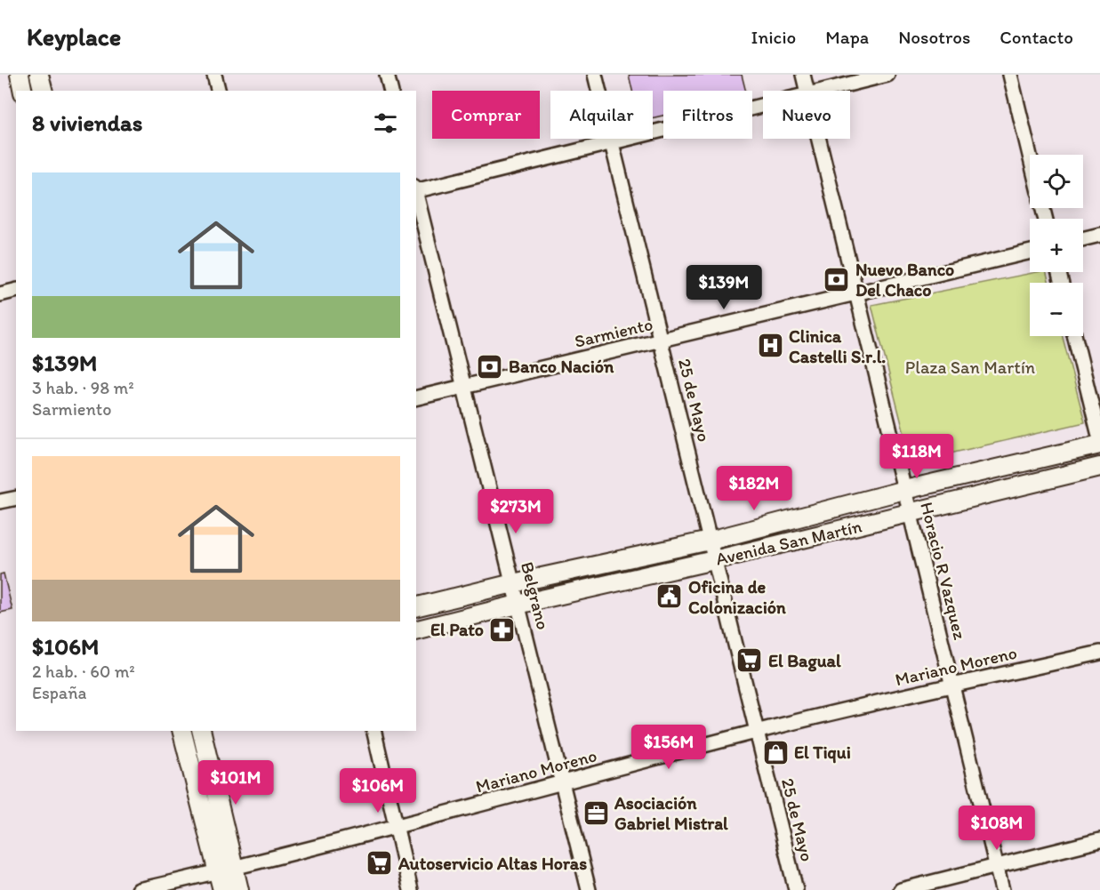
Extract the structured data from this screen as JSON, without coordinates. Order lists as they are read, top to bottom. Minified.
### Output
{"streets":{"main road":["Avenida San Martín"],"street":["Sarmiento","25 de Mayo","Horacio R Vazquez","Belgrano","Mariano Moreno"]},"crossings":[["Sarmiento","25 de Mayo"],["Sarmiento","Horacio R Vazquez"],["Sarmiento","Belgrano"],["25 de Mayo","Avenida San Martín"],["25 de Mayo","Mariano Moreno"],["Avenida San Martín","Horacio R Vazquez"],["Avenida San Martín","Belgrano"],["Horacio R Vazquez","Mariano Moreno"],["Belgrano","Mariano Moreno"]],"parks":["Plaza San Martín"],"places":{"bank":["Nuevo Banco Del Chaco","Banco Nación"],"hospital":["Clinica Castelli S.r.l."],"public building":["Oficina de Colonización"],"pharmacy":["El Pato"],"supermarket":["El Bagual","Autoservicio Altas Horas"],"shop":["El Tiqui"],"office":["Asociación Gabriel Mistral"]},"page":{"header":"Keyplace","nav":["Inicio","Mapa","Nosotros","Contacto"],"chip":["Comprar","Alquilar","Filtros","Nuevo"],"heading":"8 viviendas","map_buttons":["+","−"],"list":[{"name":"$139M","note":"3 hab. · 98 m² · Sarmiento"},{"name":"$106M","note":"2 hab. · 60 m² · España"}],"price":["$139M","$118M","$182M","$273M","$156M","$101M","$106M","$108M"]}}
